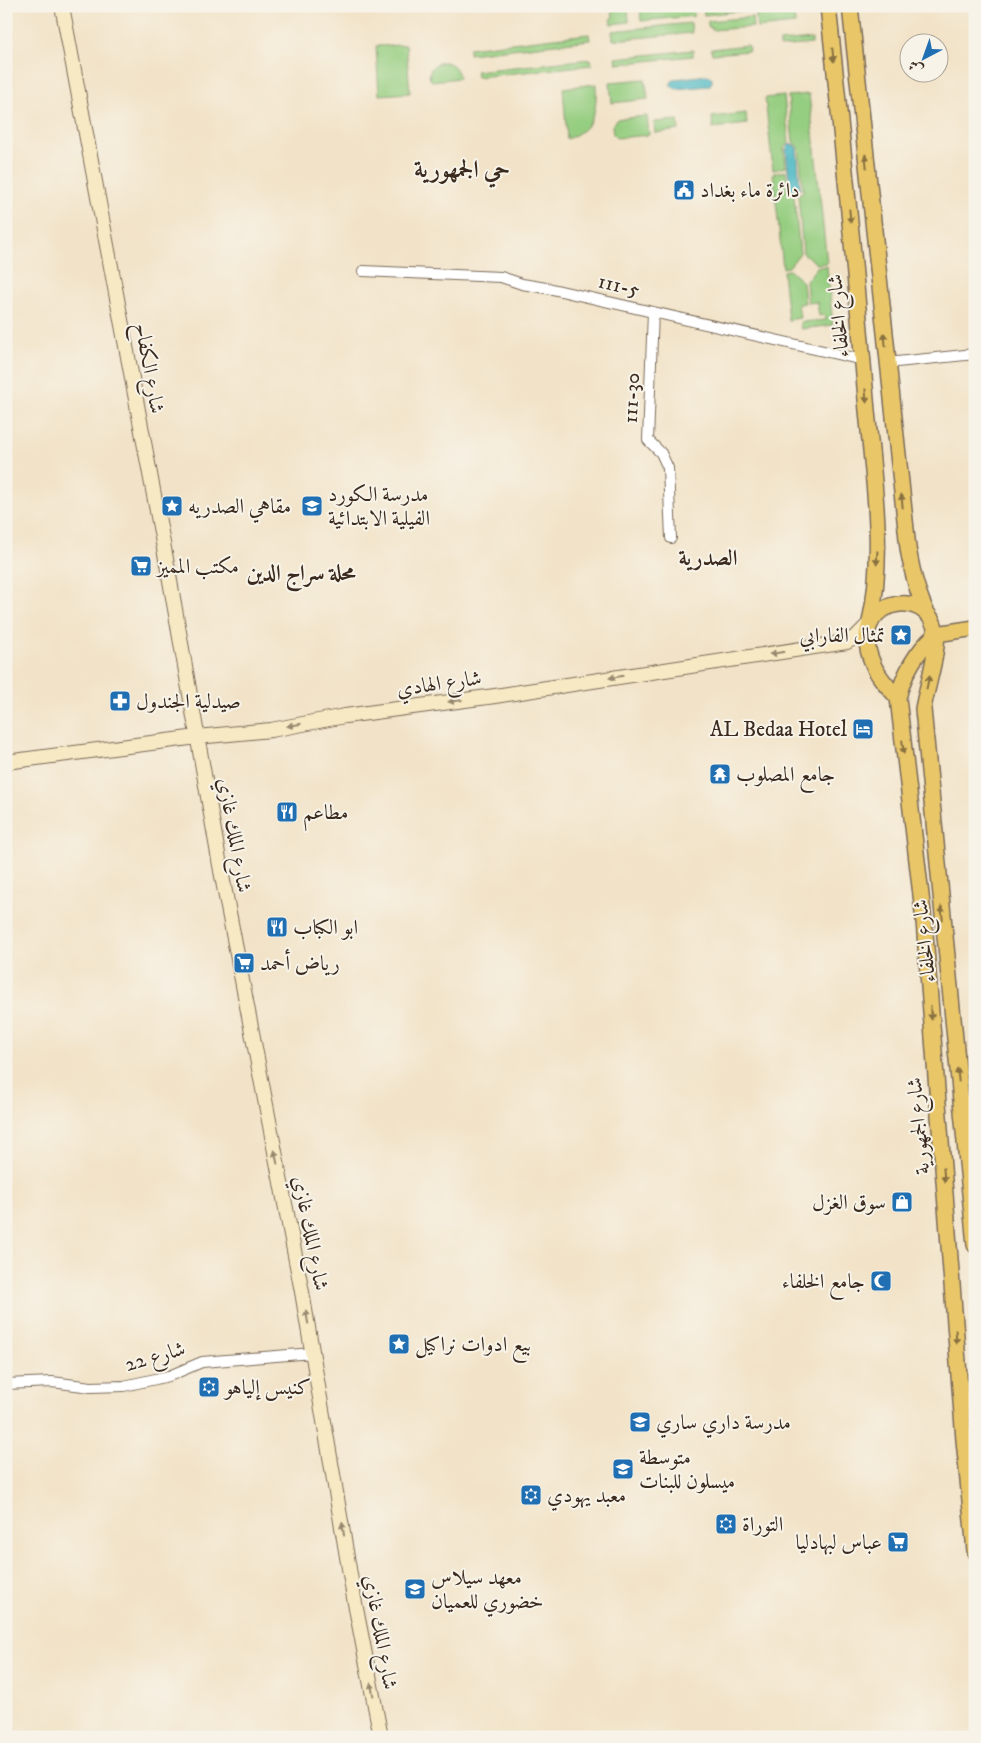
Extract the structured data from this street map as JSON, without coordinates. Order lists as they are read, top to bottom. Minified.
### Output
{"streets":{"main road":["شارع الخلفاء","شارع الجمهورية"],"street":["111-5","شارع الكفاح","111-30","شارع الهادي","شارع الملك غازي","شارع 22"]},"crossings":[["111-5","شارع الخلفاء"],["111-5","111-30"],["شارع الخلفاء","شارع الهادي"],["شارع الخلفاء","شارع الجمهورية"],["شارع الكفاح","شارع الهادي"],["شارع الكفاح","شارع الملك غازي"],["شارع الهادي","شارع الملك غازي"],["شارع الملك غازي","شارع 22"]],"one_way":["شارع الهادي","شارع الملك غازي","شارع الجمهورية"],"districts":["حي الجمهورية","الصدرية","محلة سراج الدين"],"places":{"public building":["دائرة ماء بغداد"],"place":["مقاهي الصدريه","تمثال الفارابي","بيع ادوات نراكيل"],"school or university":["مدرسة الكورد الفيلية الابتدائية","مدرسة داري ساري","متوسطة ميسلون للبنات","معهد سيلاس خضوري للعميان"],"supermarket":["مكتب المميز","رياض أحمد","عباس لبهادليا"],"pharmacy":["صيدلية الجندول"],"hotel":["AL Bedaa Hotel"],"temple":["جامع المصلوب"],"restaurant":["مطاعم","ابو الكباب"],"shop":["سوق الغزل"],"mosque":["جامع الخلفاء"],"synagogue":["كنيس إلياهو","معبد يهودي","التوراة"]},"north":"bottom left"}
